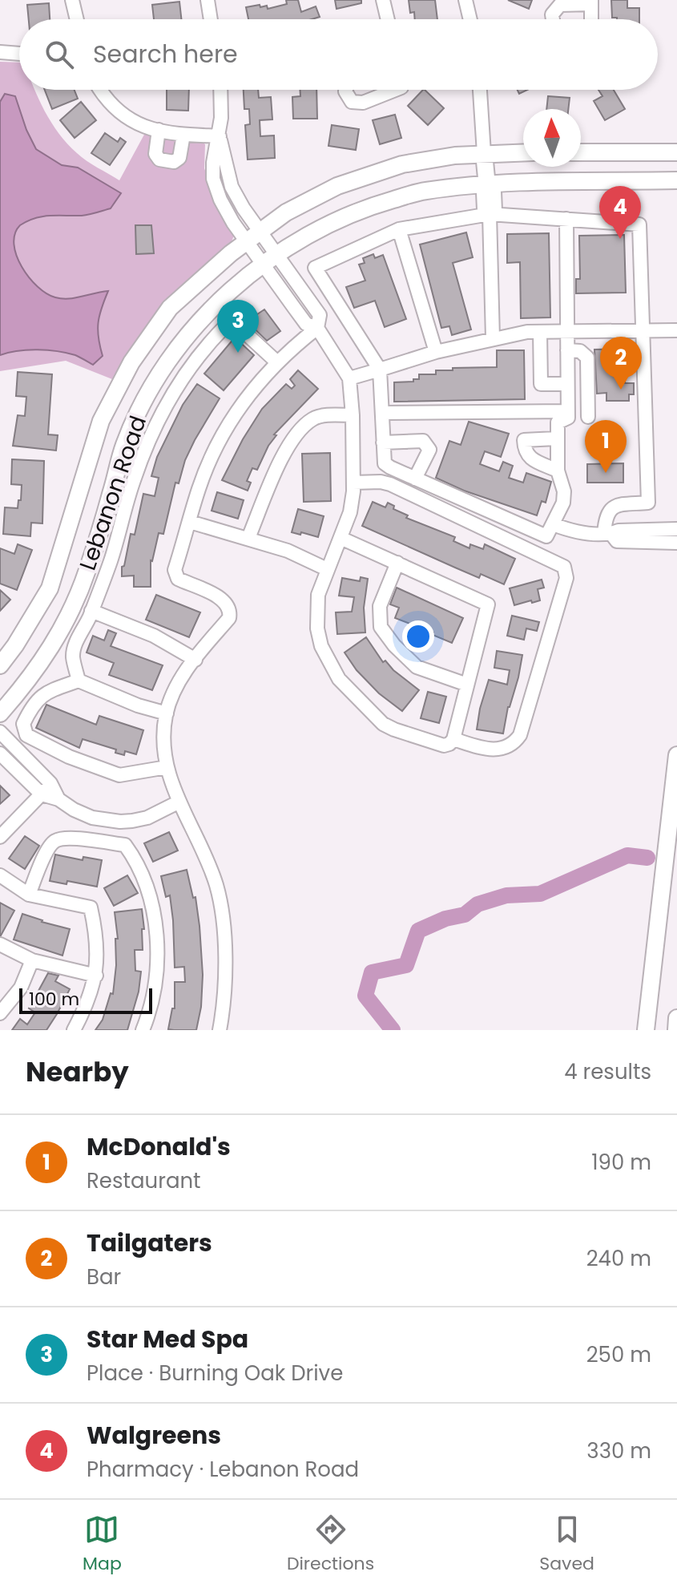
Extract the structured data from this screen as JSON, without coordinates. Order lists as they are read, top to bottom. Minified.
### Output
{"streets":{"main road":["Lebanon Road"]},"scale_bar":"100 m","north":"top","page":{"search":"Search here","pins":["4","3","2","1"],"scale":"100 m","heading":["Nearby","4 results"],"list":[{"mark":"1","name":"McDonald's","note":"Restaurant","value":"190 m"},{"mark":"2","name":"Tailgaters","note":"Bar","value":"240 m"},{"mark":"3","name":"Star Med Spa","note":"Place · Burning Oak Drive","value":"250 m"},{"mark":"4","name":"Walgreens","note":"Pharmacy · Lebanon Road","value":"330 m"}],"nav":["Map","Directions","Saved"]}}
